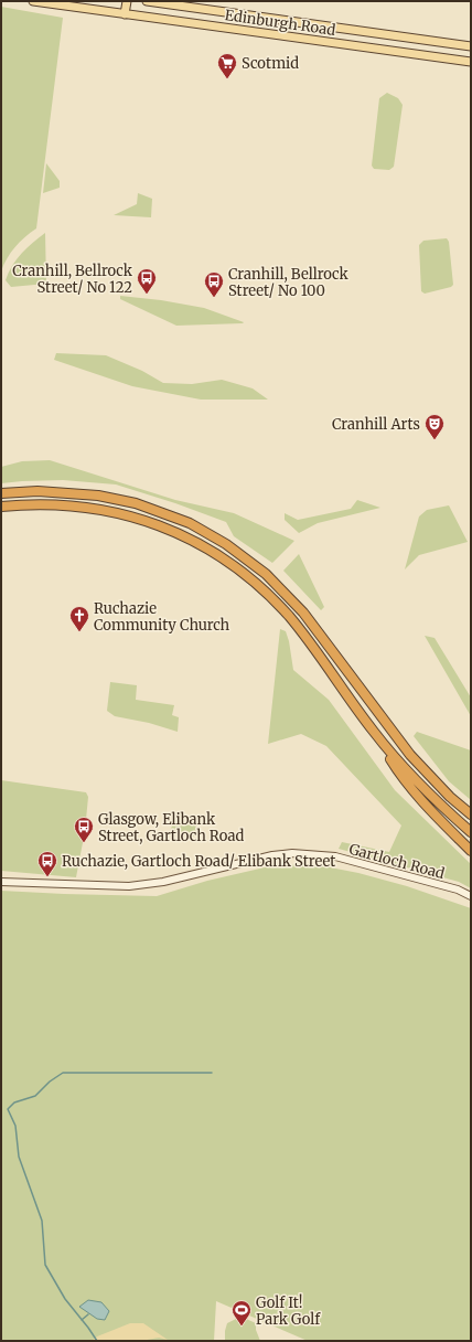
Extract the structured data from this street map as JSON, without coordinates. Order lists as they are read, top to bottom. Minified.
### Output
{"streets":{"main road":["Edinburgh Road","Gartloch Road"]},"places":{"supermarket":["Scotmid"],"bus stop":["Cranhill, Bellrock Street/ No 122","Cranhill, Bellrock Street/ No 100","Glasgow, Elibank Street, Gartloch Road","Ruchazie, Gartloch Road/ Elibank Street"],"theatre":["Cranhill Arts"],"church":["Ruchazie Community Church"],"sports":["Golf It! Park Golf"]}}
